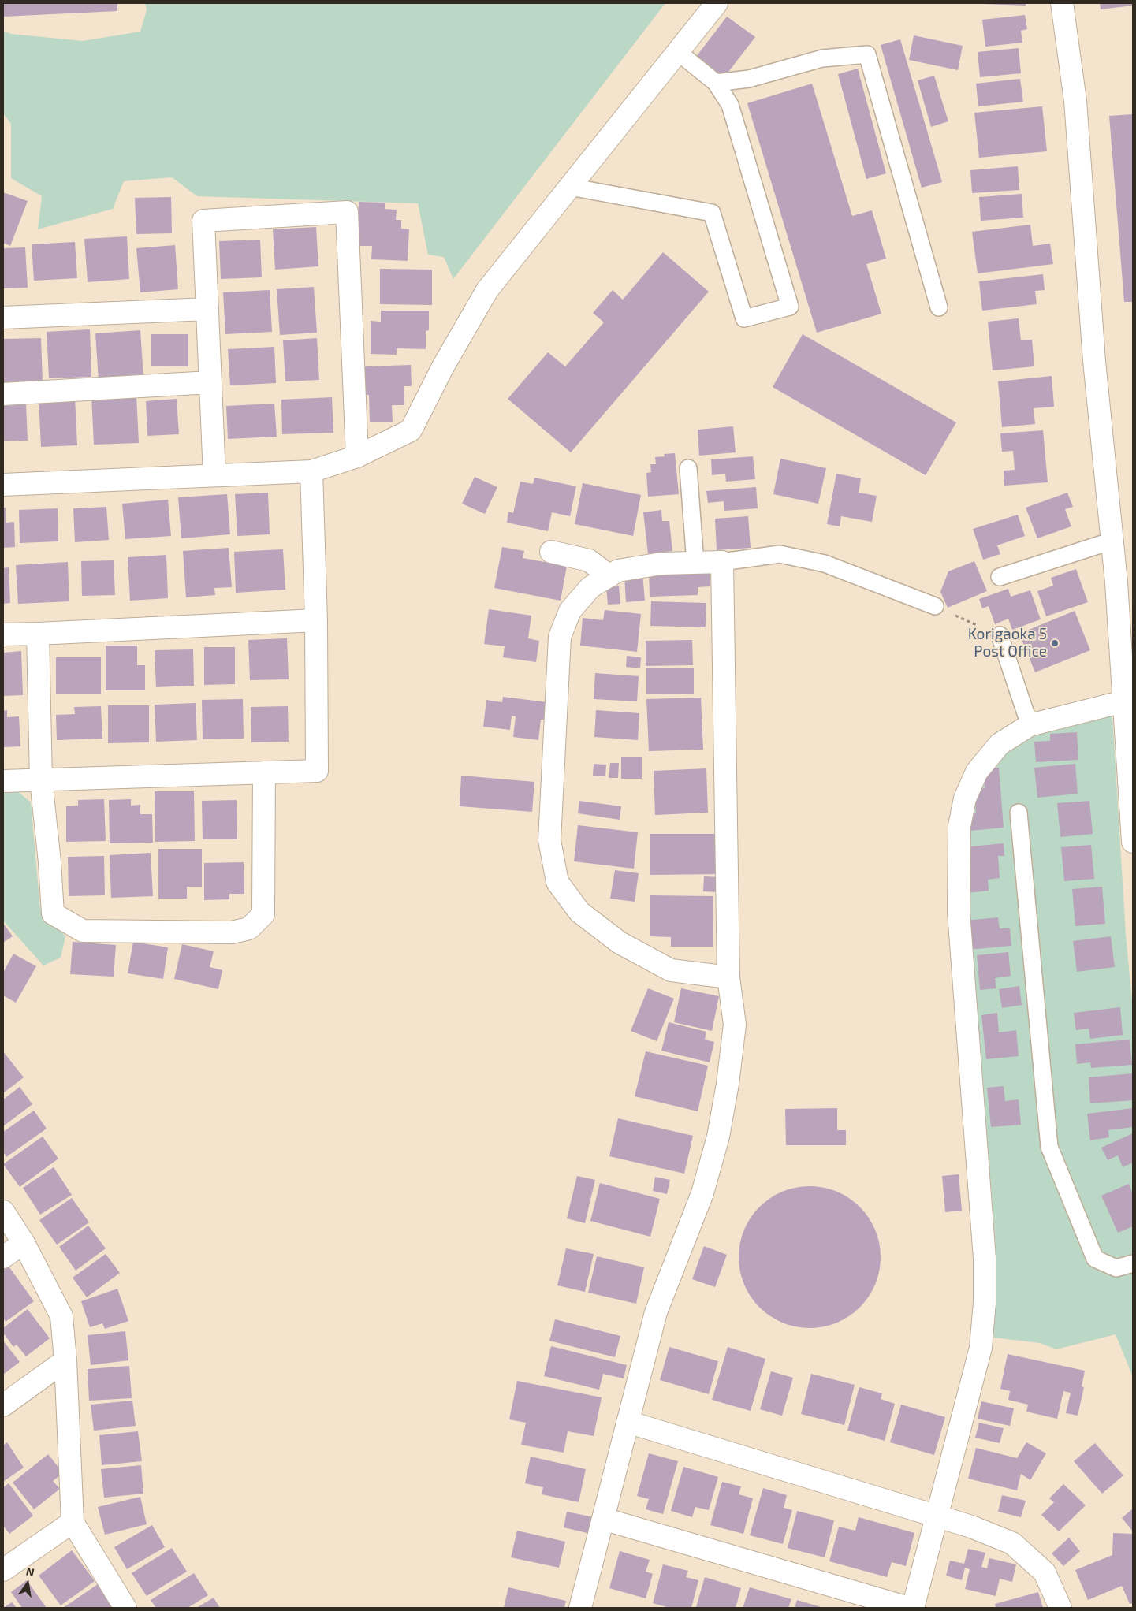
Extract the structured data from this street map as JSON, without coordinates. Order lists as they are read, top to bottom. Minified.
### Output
{"places":["Korigaoka 5 Post Office"],"north":"top"}
